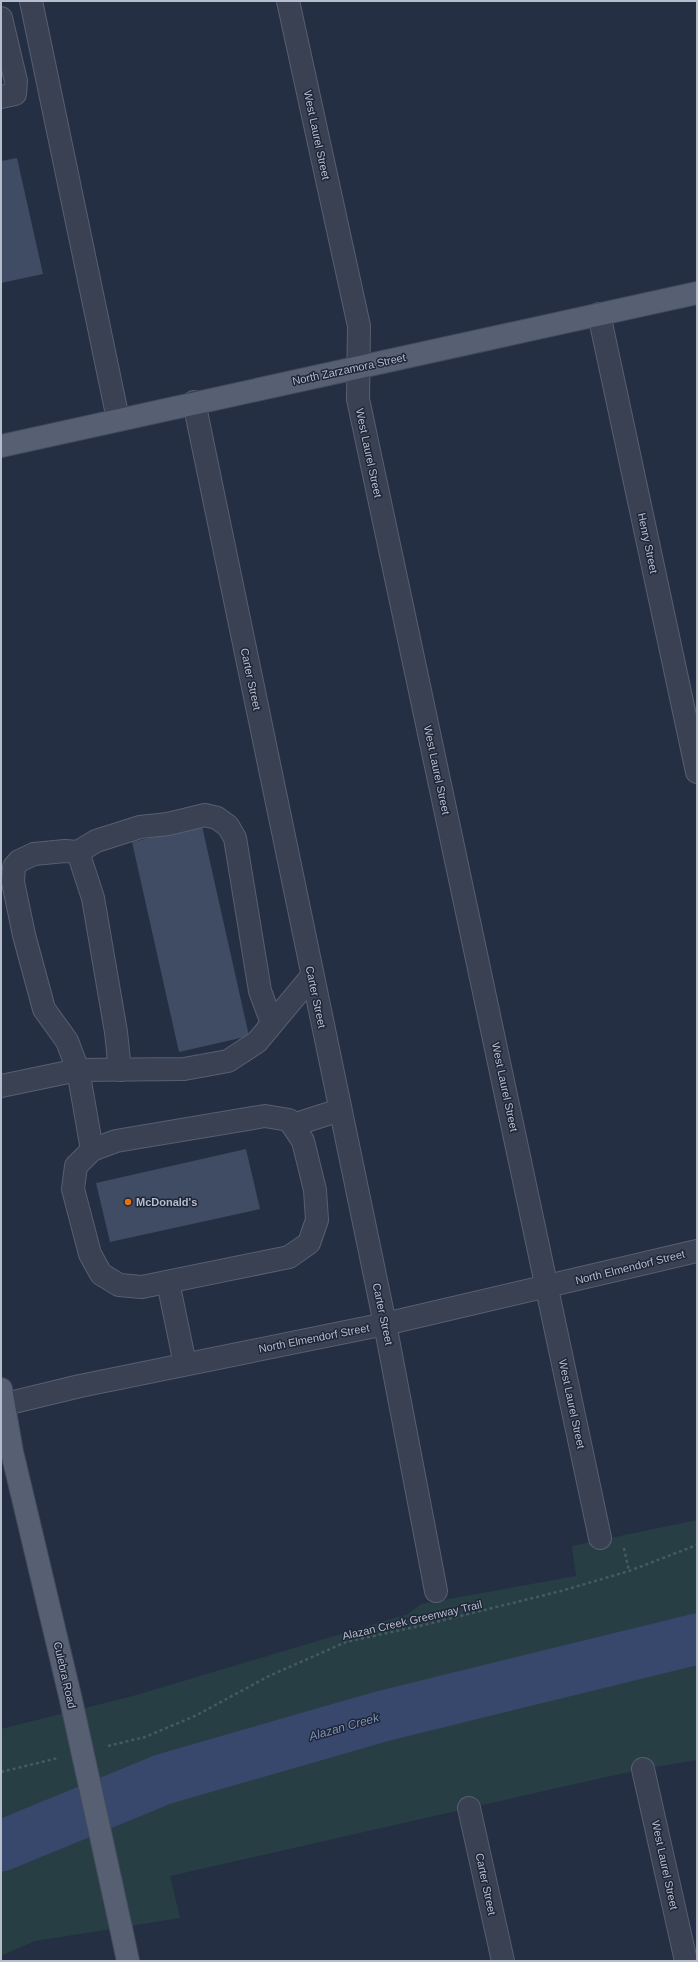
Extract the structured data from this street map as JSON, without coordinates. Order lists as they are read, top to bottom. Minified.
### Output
{"streets":{"main road":["North Zarzamora Street","Culebra Road"],"street":["West Laurel Street","Henry Street","Carter Street","North Elmendorf Street"],"path":["Alazan Creek Greenway Trail"]},"crossings":[["West Laurel Street","North Zarzamora Street"],["West Laurel Street","North Elmendorf Street"],["North Zarzamora Street","Henry Street"],["North Zarzamora Street","Carter Street"],["Carter Street","North Elmendorf Street"],["North Elmendorf Street","Culebra Road"]],"water":["Alazan Creek"],"places":["McDonald's"]}
